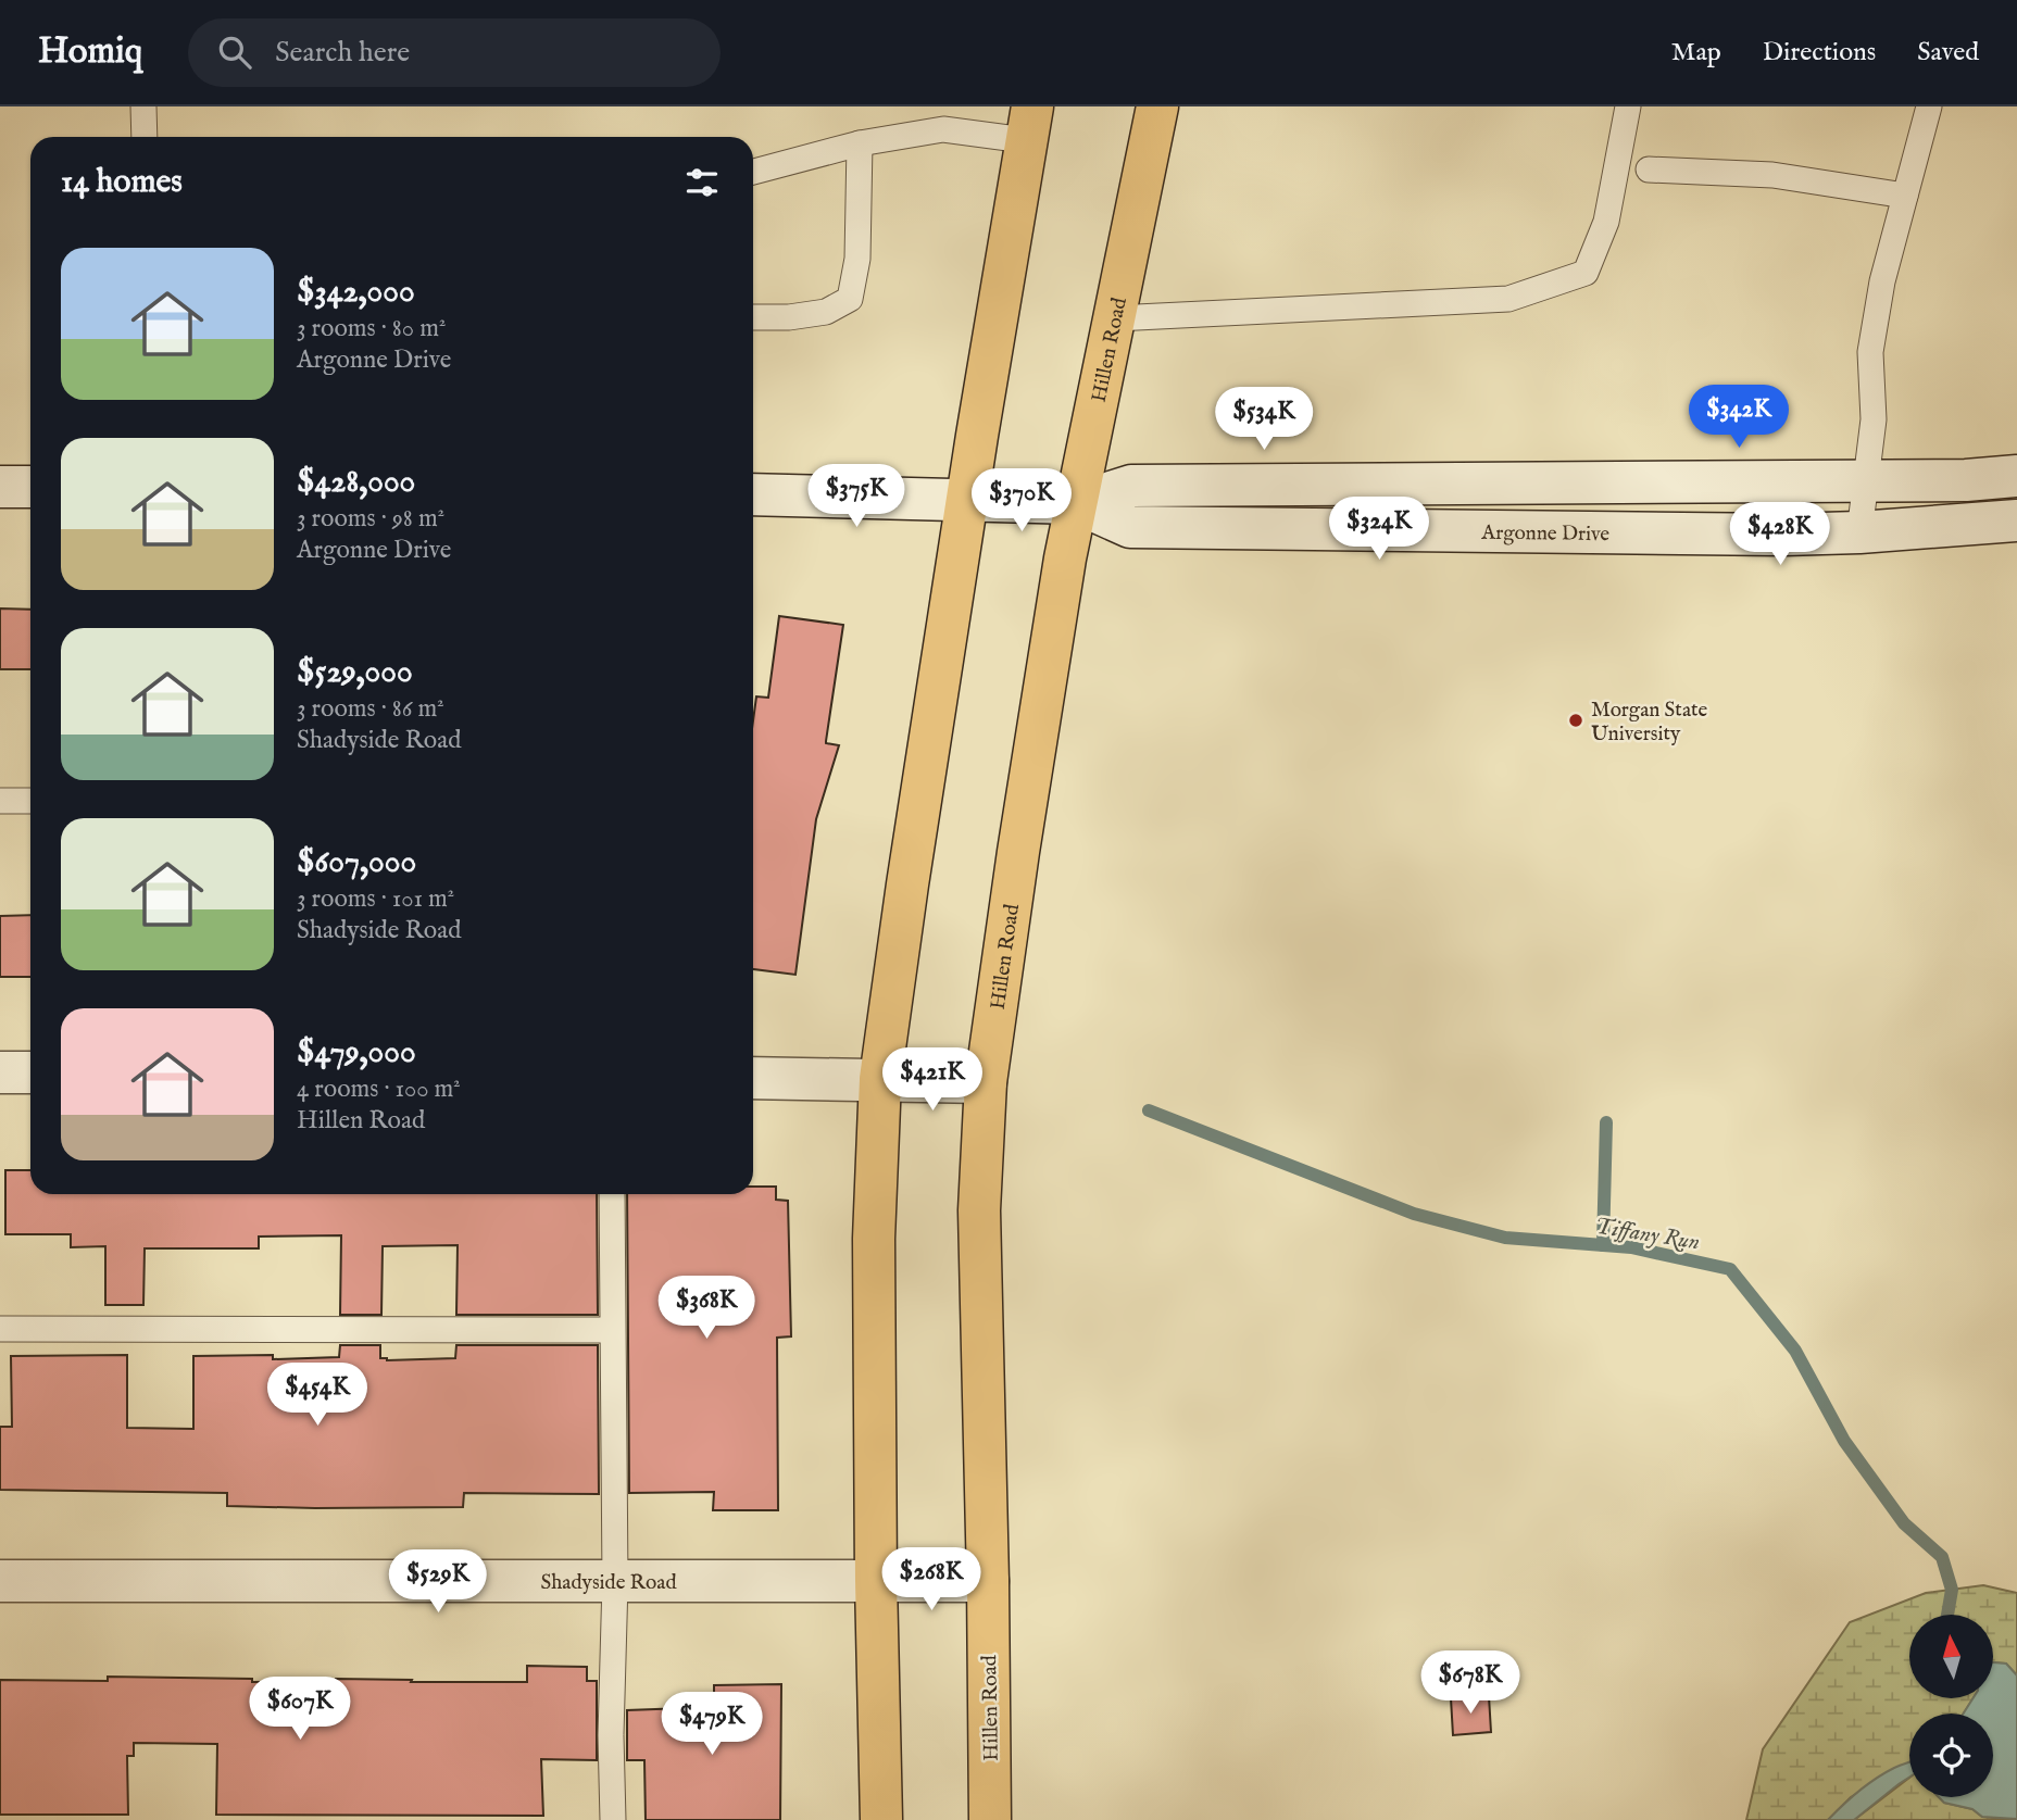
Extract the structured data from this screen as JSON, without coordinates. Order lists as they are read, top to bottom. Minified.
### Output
{"streets":{"main road":["Hillen Road","Argonne Drive","Shadyside Road"]},"crossings":[["Hillen Road","Argonne Drive"],["Hillen Road","Shadyside Road"]],"water":["Tiffany Run"],"places":["Morgan State University"],"north":"top","page":{"header":"Homiq","search":"Search here","nav":["Map","Directions","Saved"],"heading":"14 homes","list":[{"name":"$342,000","note":"3 rooms · 80 m² · Argonne Drive"},{"name":"$428,000","note":"3 rooms · 98 m² · Argonne Drive"},{"name":"$529,000","note":"3 rooms · 86 m² · Shadyside Road"},{"name":"$607,000","note":"3 rooms · 101 m² · Shadyside Road"},{"name":"$479,000","note":"4 rooms · 100 m² · Hillen Road"}],"price":["$342K","$534K","$375K","$370K","$324K","$428K","$421K","$368K","$454K","$268K","$529K","$678K","$607K","$479K"]}}
